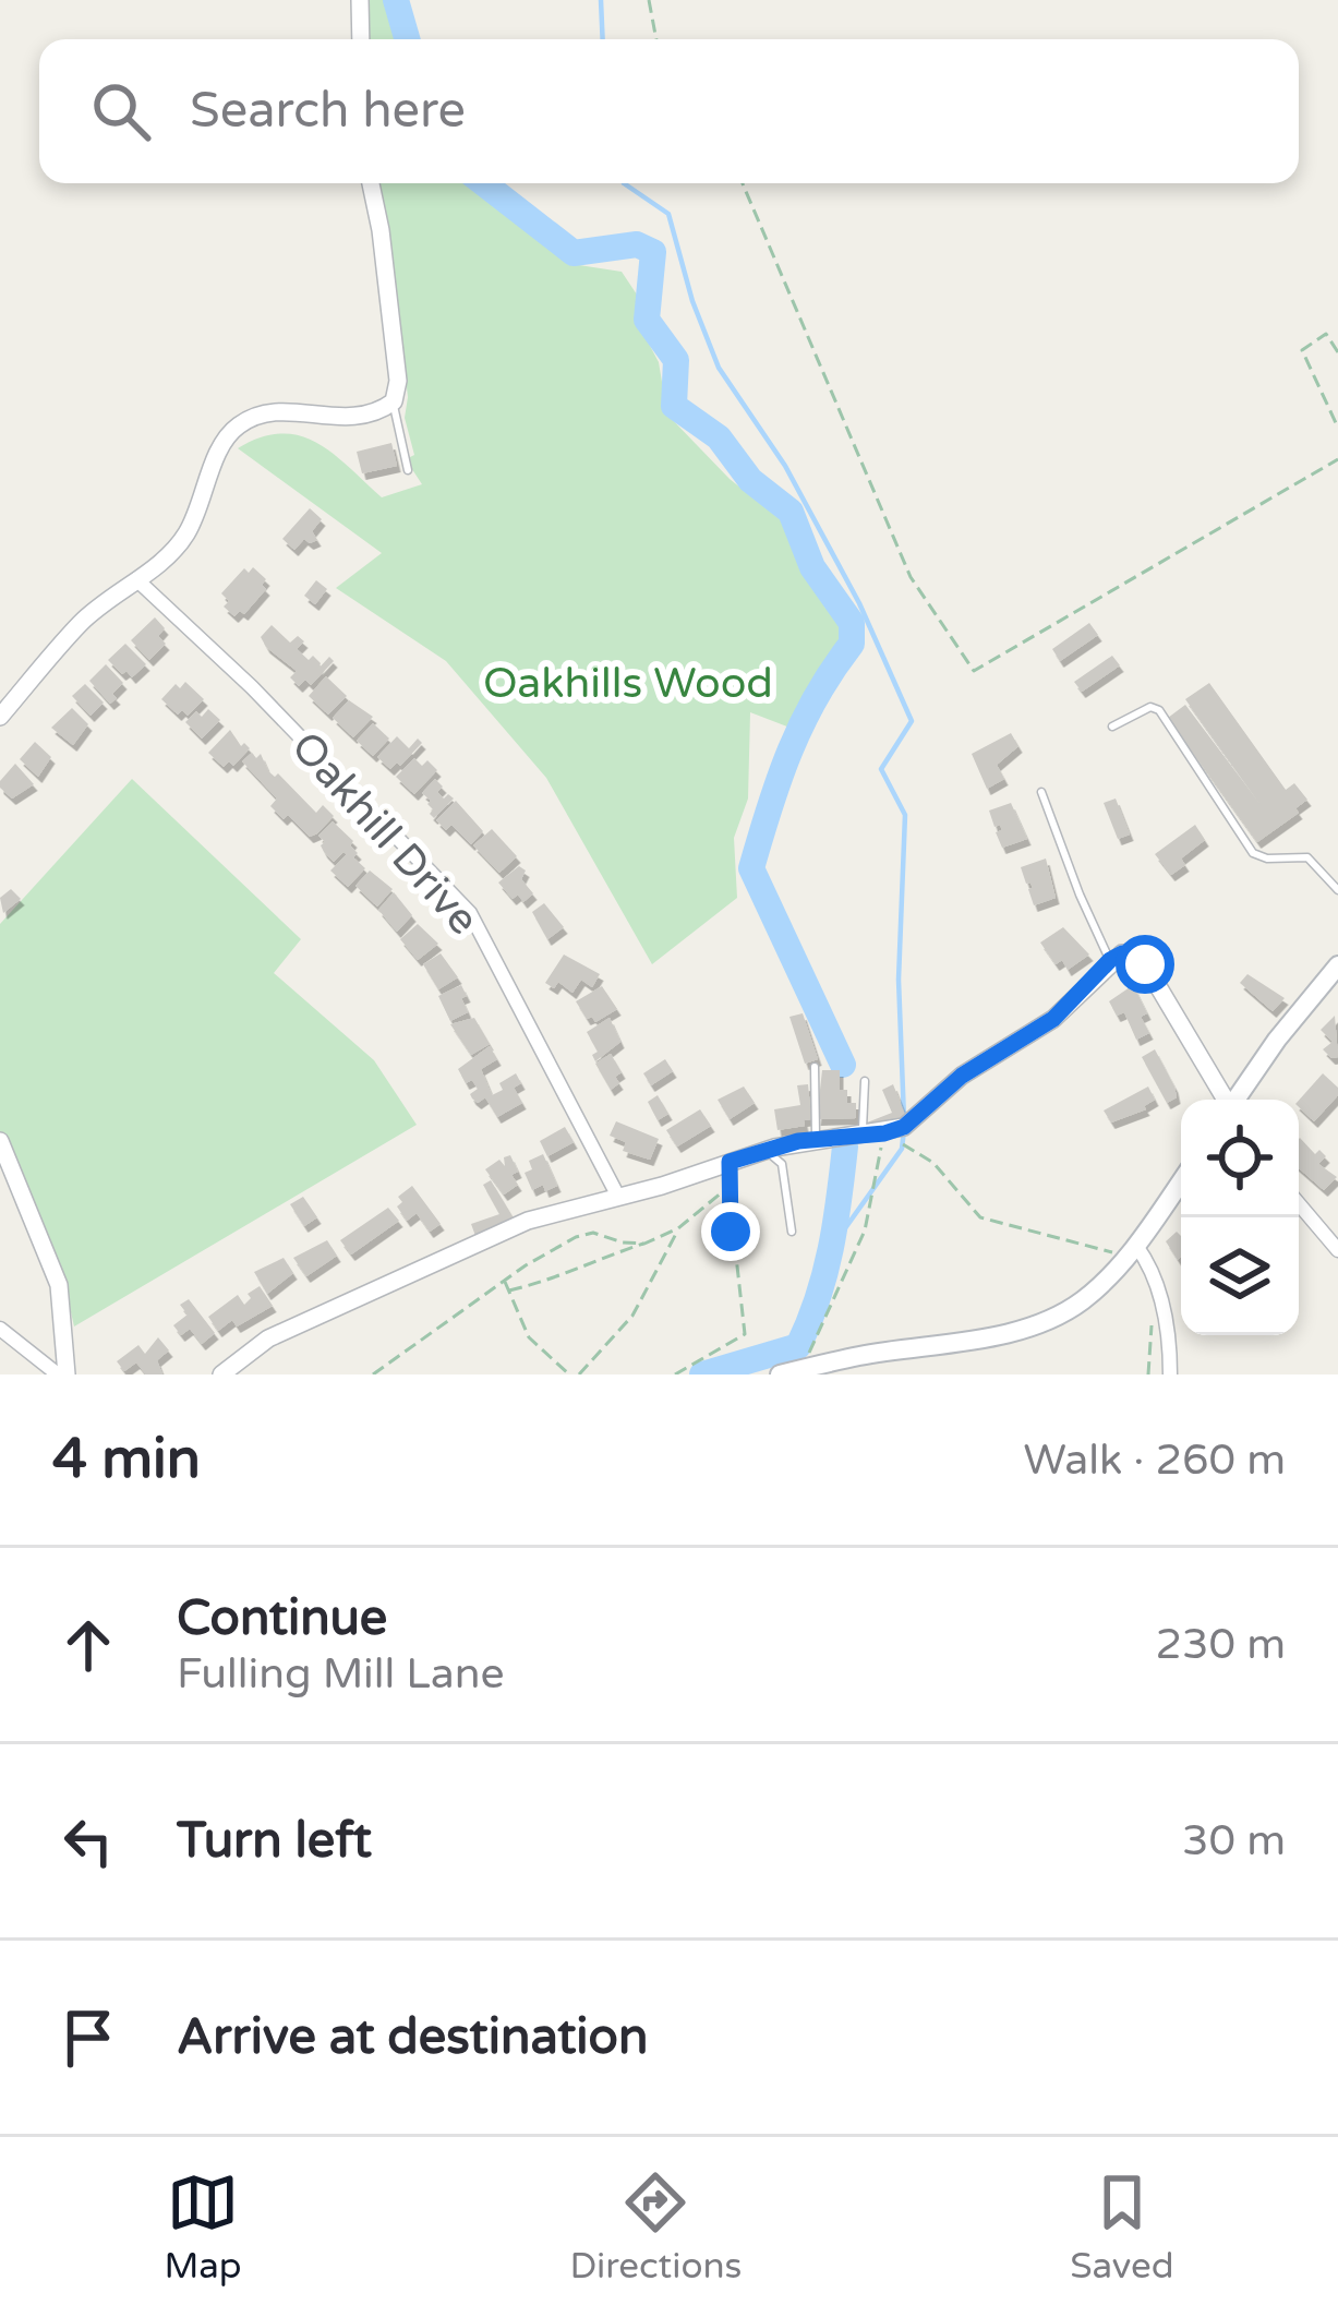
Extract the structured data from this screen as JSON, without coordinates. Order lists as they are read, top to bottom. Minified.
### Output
{"streets":{"street":["Oakhill Drive"]},"parks":["Oakhills Wood"],"page":{"search":"Search here","heading":["4 min","Walk · 260 m"],"list":[["Continue","Fulling Mill Lane","230 m"],["Turn left","30 m"],"Arrive at destination"],"nav":["Map","Directions","Saved"]}}
